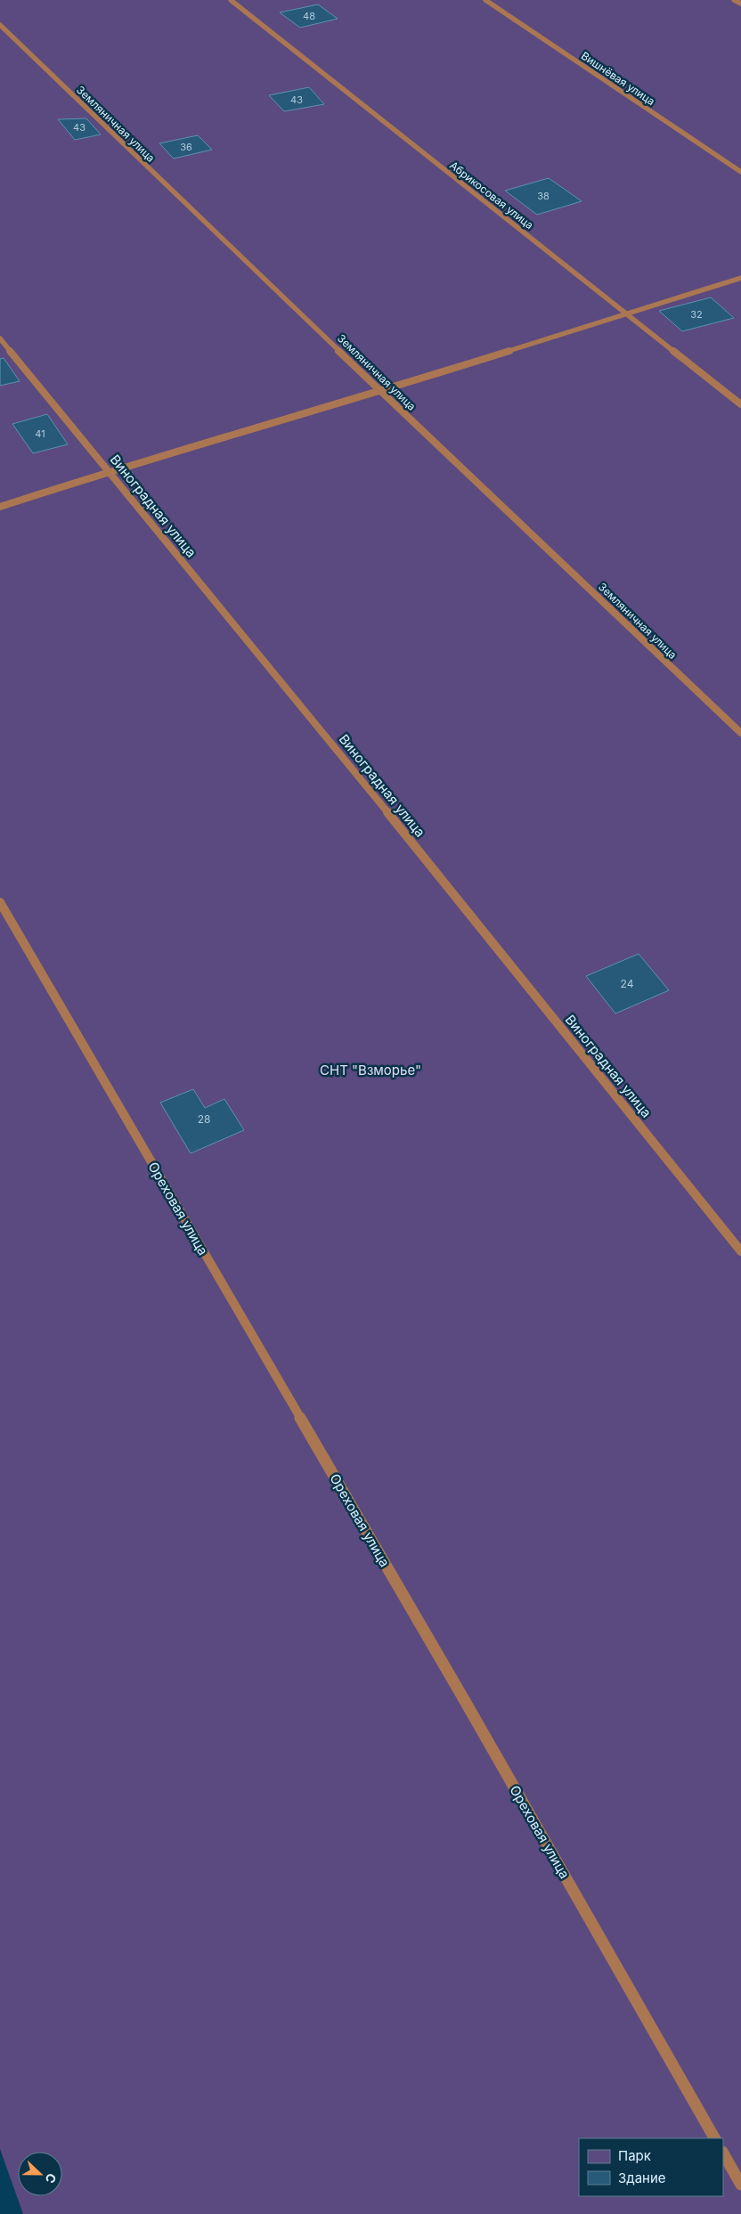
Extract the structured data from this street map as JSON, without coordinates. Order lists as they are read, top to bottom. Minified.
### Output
{"streets":{"lane":["Вишнёвая улица","Земляничная улица","Абрикосовая улица","Виноградная улица","Ореховая улица"]},"parks":["СНТ \"Взморье\""],"house_numbers":["48","43","43","36","38","32","41","24","28"],"legend":["Парк","Здание"],"north":"right"}
